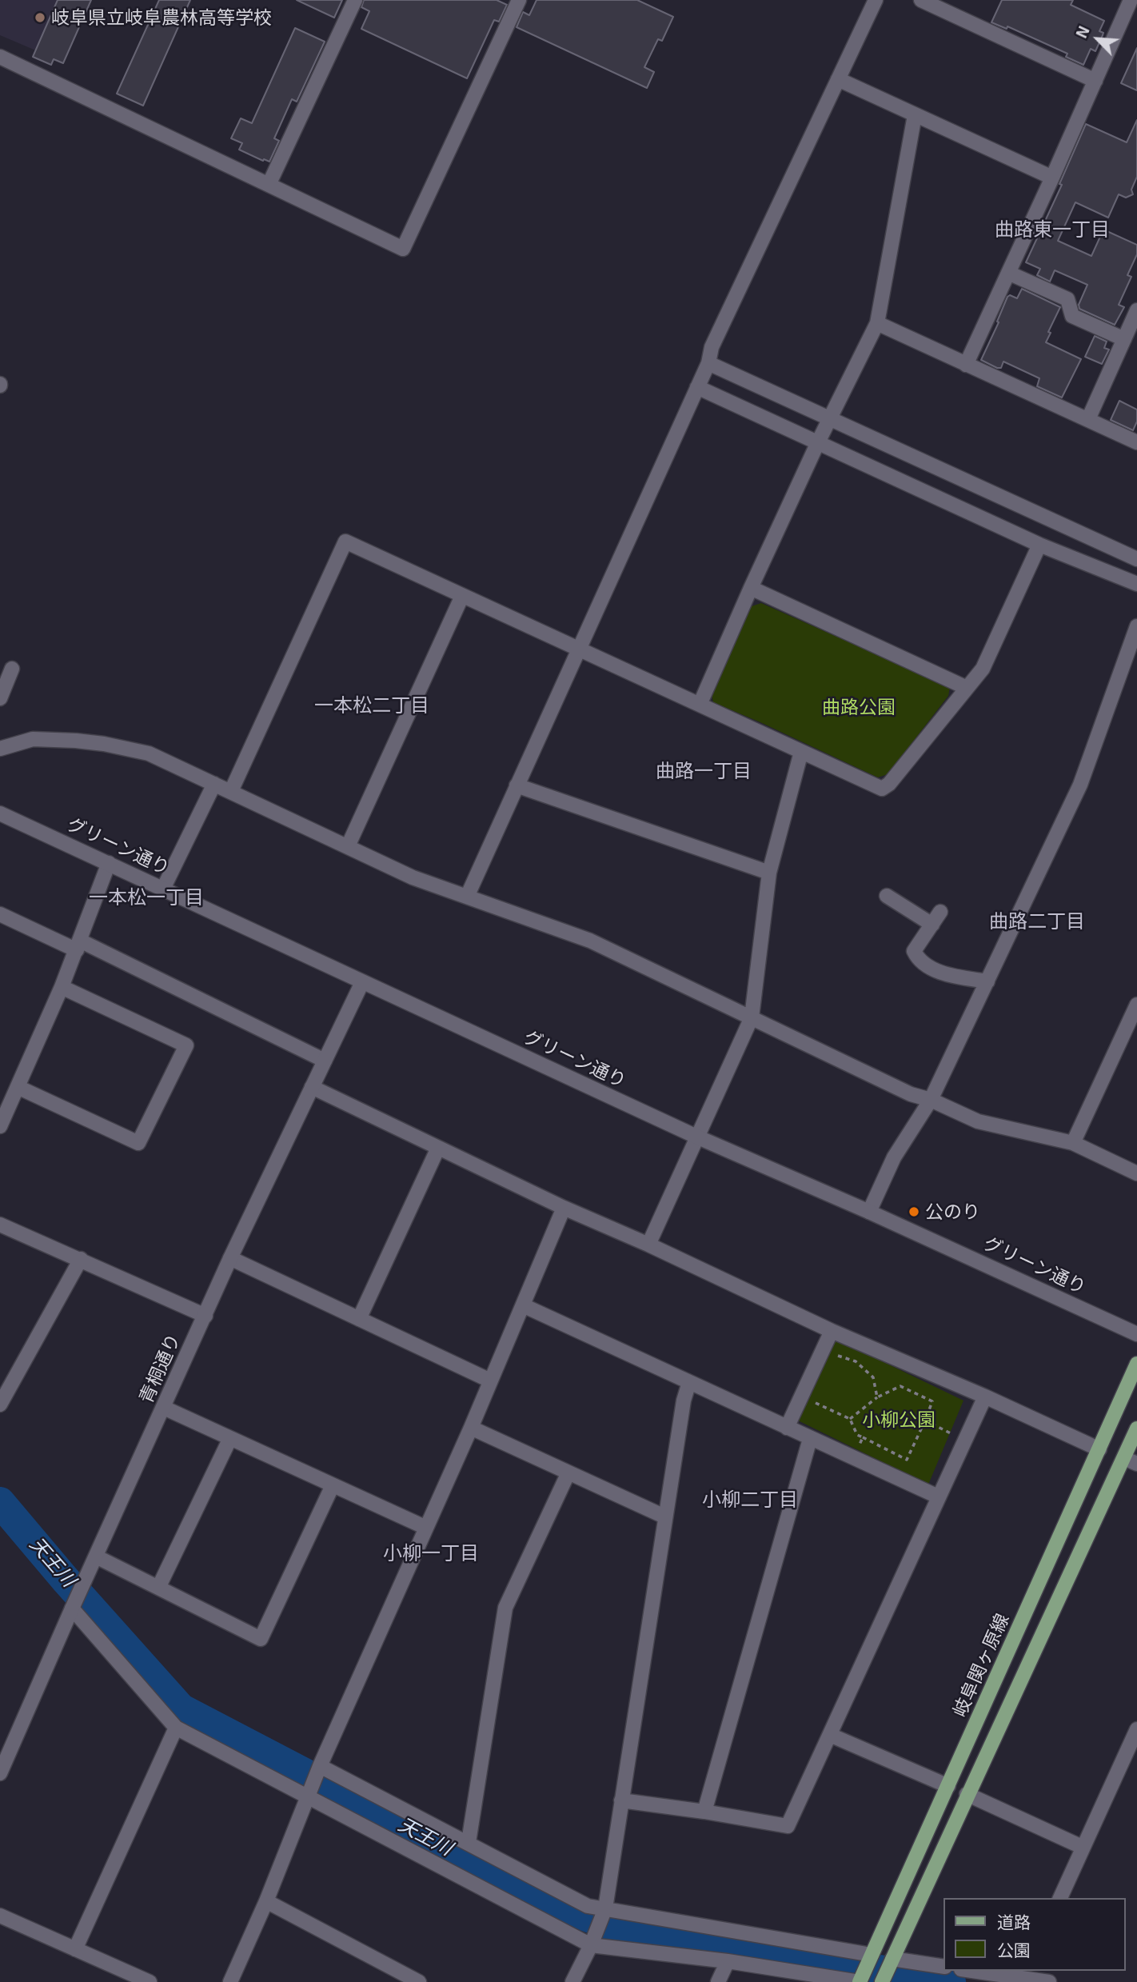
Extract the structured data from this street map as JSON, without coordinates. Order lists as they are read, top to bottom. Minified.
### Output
{"streets":{"main road":["岐阜関ヶ原線"],"street":["グリーン通り","青桐通り"]},"crossings":[["グリーン通り","青桐通り"]],"districts":["曲路東一丁目","一本松二丁目","曲路一丁目","一本松一丁目","曲路二丁目","小柳二丁目","小柳一丁目"],"water":["天王川"],"parks":["曲路公園","小柳公園"],"places":["岐阜県立岐阜農林高等学校","公のり"],"legend":["道路","公園"],"north":"top left"}
